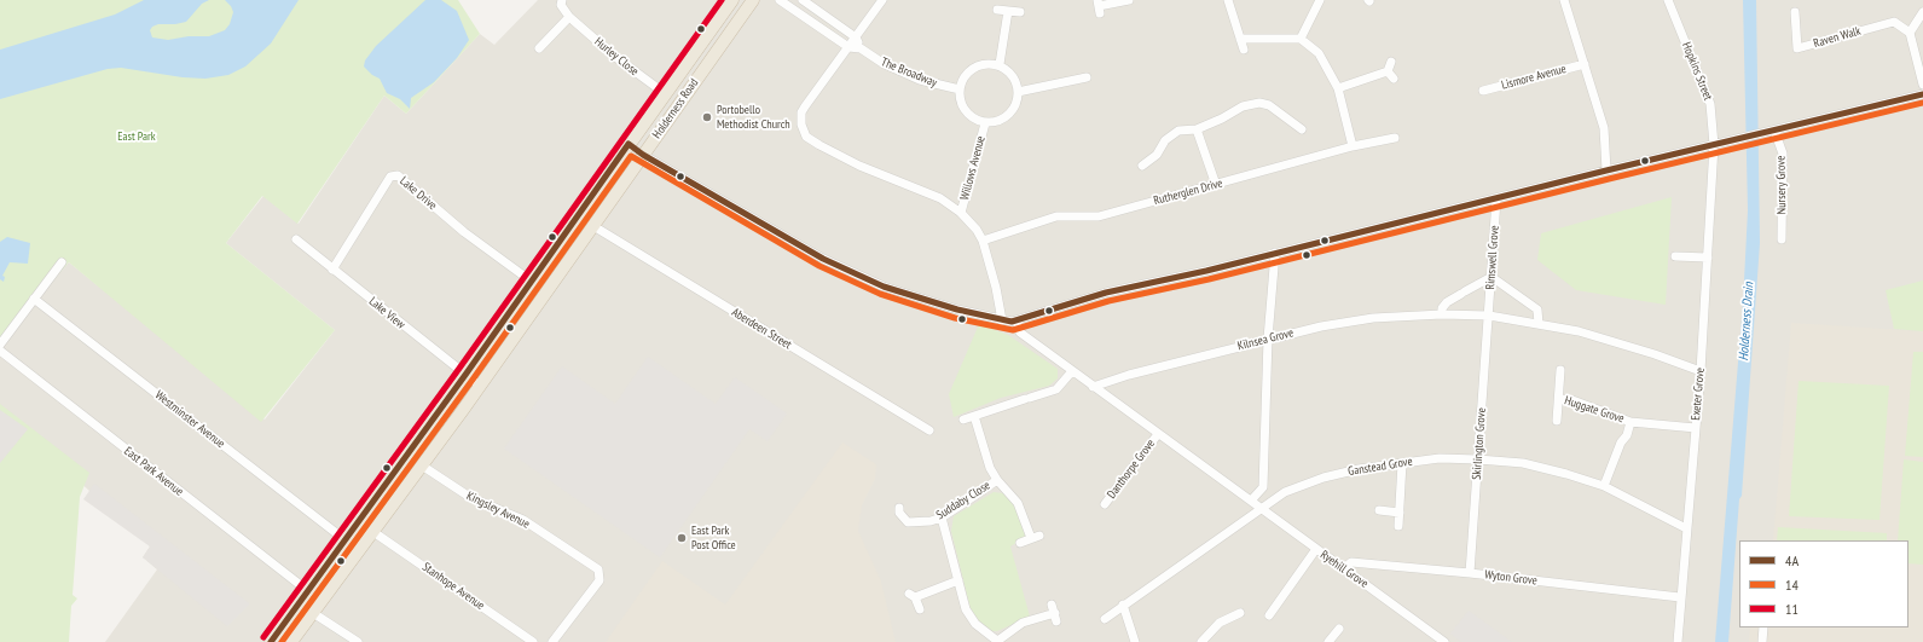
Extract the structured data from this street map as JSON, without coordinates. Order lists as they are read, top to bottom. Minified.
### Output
{"streets":{"highway":["Holderness Road"],"street":["Raven Walk","Hurley Close","Hopkins Street","The Broadway","Lismore Avenue","Willows Avenue","Nursery Grove","Rutherglen Drive","Lake Drive","Rimswell Grove","Lake View","Aberdeen Street","Kilnsea Grove","Exeter Grove","Huggate Grove","Westminster Avenue","Skirlington Grove","Ganstead Grove","Danthorpe Grove","East Park Avenue","Suddaby Close","Kingsley Avenue","Ryehill Grove","Wyton Grove","Stanhope Avenue"]},"crossings":[["Hurley Close","Holderness Road"],["Hopkins Street","Exeter Grove"],["The Broadway","Willows Avenue"],["Holderness Road","Lake Drive"],["Holderness Road","Lake View"],["Holderness Road","Aberdeen Street"],["Holderness Road","Westminster Avenue"],["Holderness Road","East Park Avenue"],["Holderness Road","Kingsley Avenue"],["Holderness Road","Stanhope Avenue"],["Lake Drive","Lake View"],["Rimswell Grove","Kilnsea Grove"],["Rimswell Grove","Skirlington Grove"],["Kilnsea Grove","Exeter Grove"],["Kilnsea Grove","Skirlington Grove"],["Kilnsea Grove","Ryehill Grove"],["Exeter Grove","Huggate Grove"],["Exeter Grove","Ganstead Grove"],["Exeter Grove","Wyton Grove"],["Huggate Grove","Ganstead Grove"],["Skirlington Grove","Ganstead Grove"],["Skirlington Grove","Wyton Grove"],["Ganstead Grove","Ryehill Grove"],["Danthorpe Grove","Ryehill Grove"],["Ryehill Grove","Wyton Grove"]],"water":["Holderness Drain"],"parks":["East Park"],"places":["Portobello Methodist Church","East Park Post Office"],"lines":["transit line 11","transit line 4A","transit line 14"],"legend":["4A","14","11"]}
